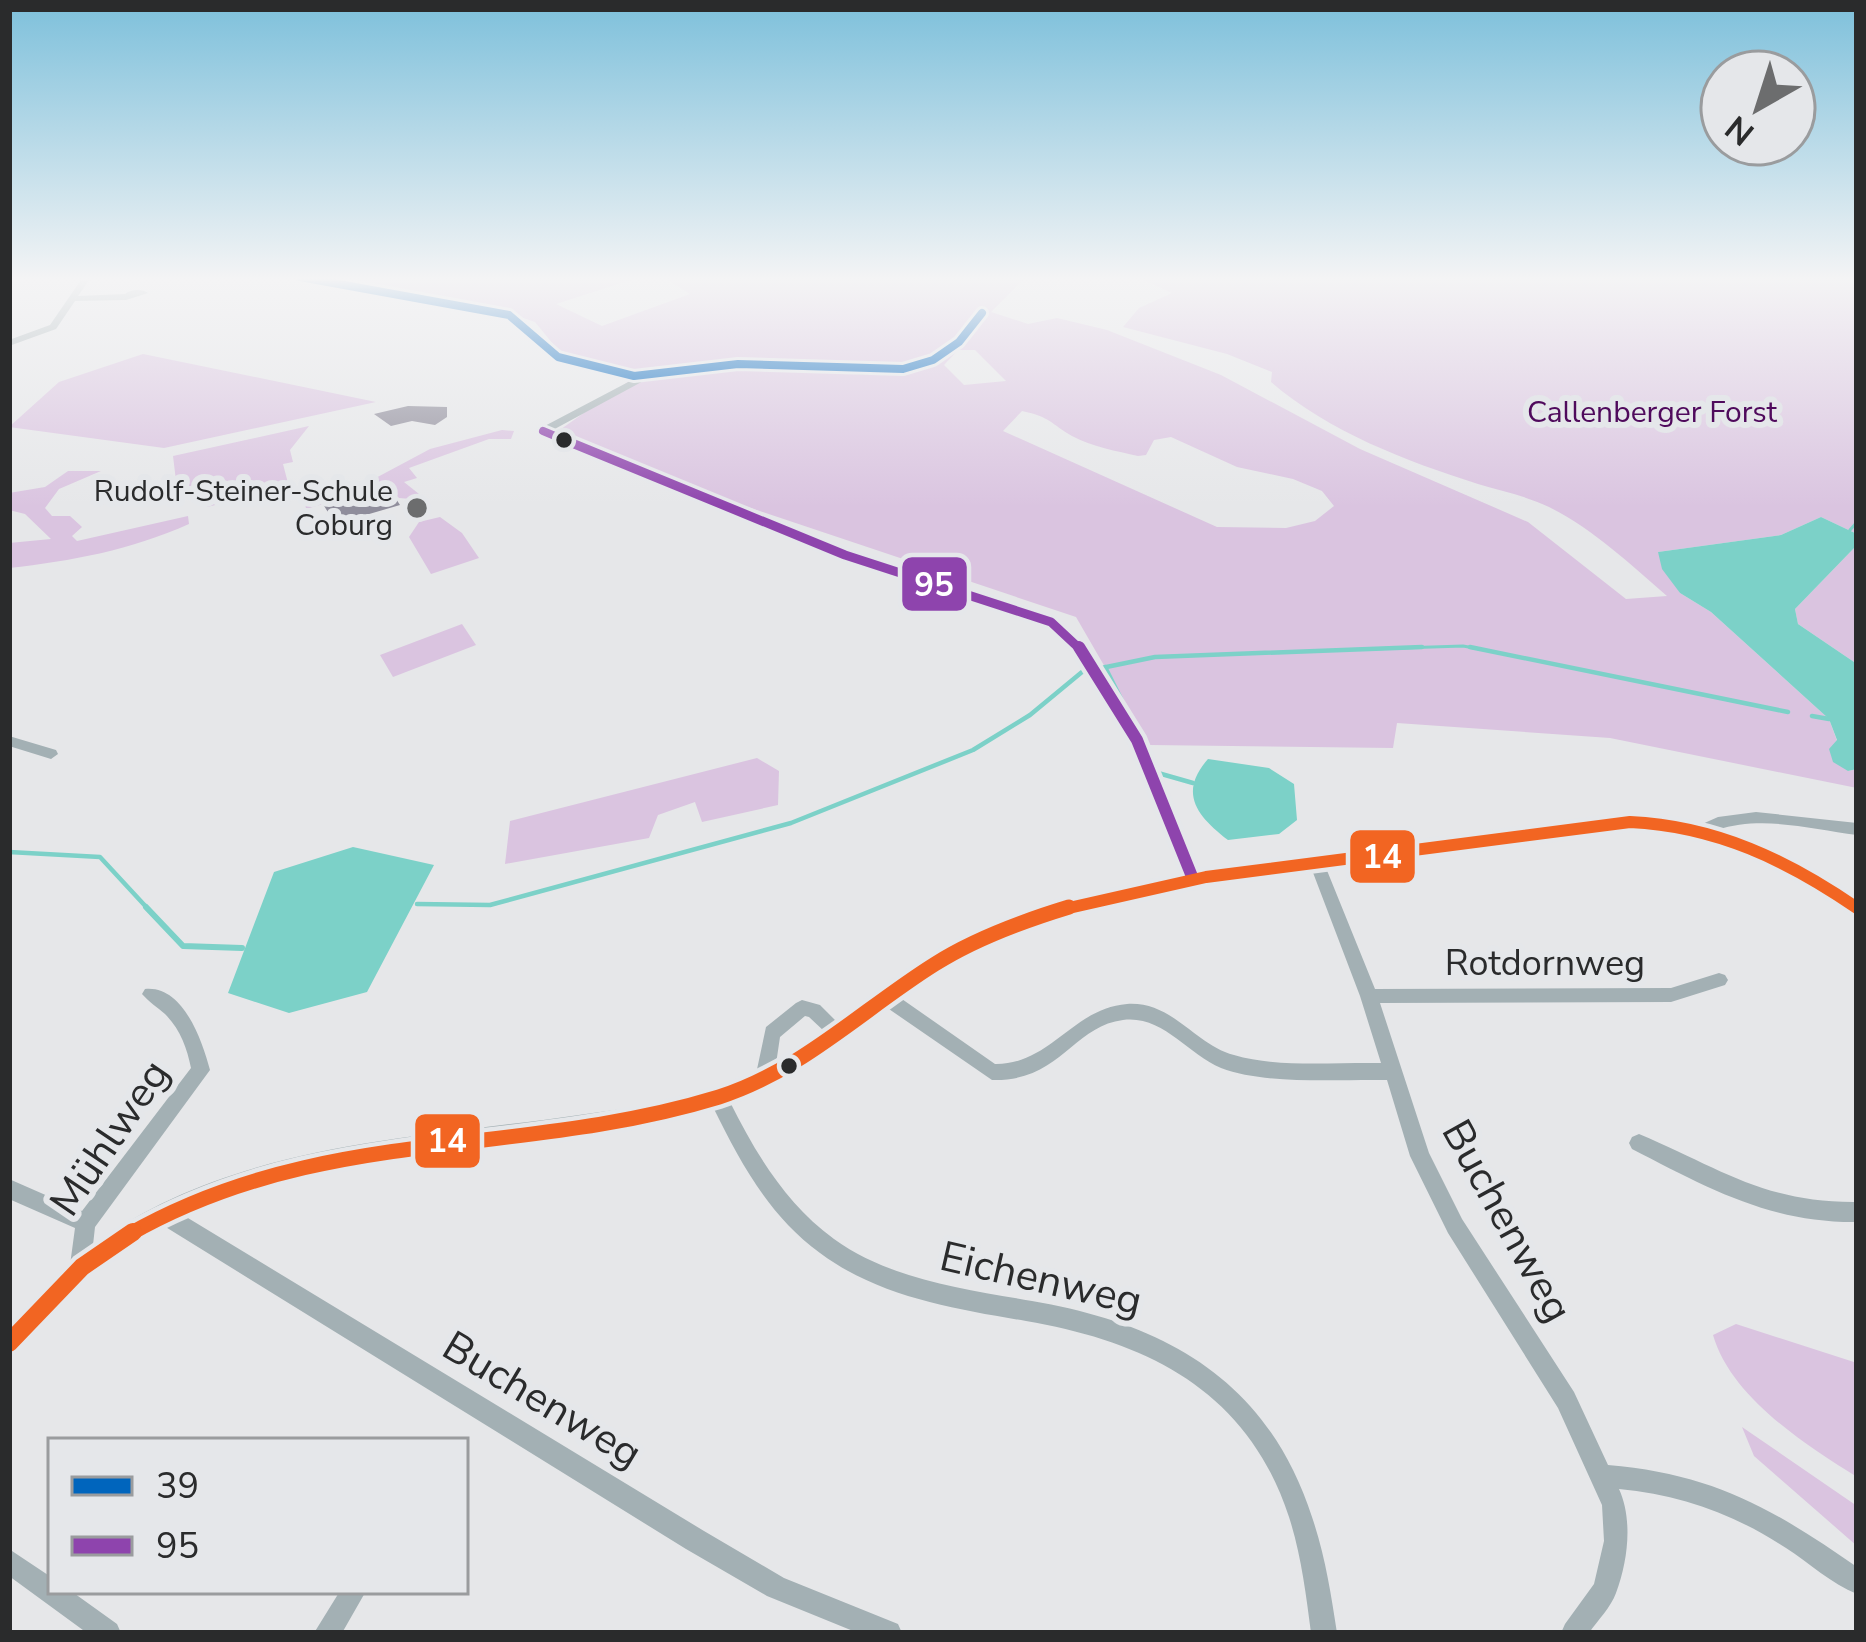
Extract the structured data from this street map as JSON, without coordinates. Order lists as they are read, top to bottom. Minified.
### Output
{"streets":{"street":["Rotdornweg","Mühlweg","Buchenweg","Eichenweg"]},"crossings":[["Rotdornweg","Buchenweg"]],"parks":["Callenberger Forst"],"places":["Rudolf-Steiner-Schule Coburg"],"lines":["transit line 39","transit line 95","transit line 14"],"legend":["39","95"],"north":"bottom left"}
